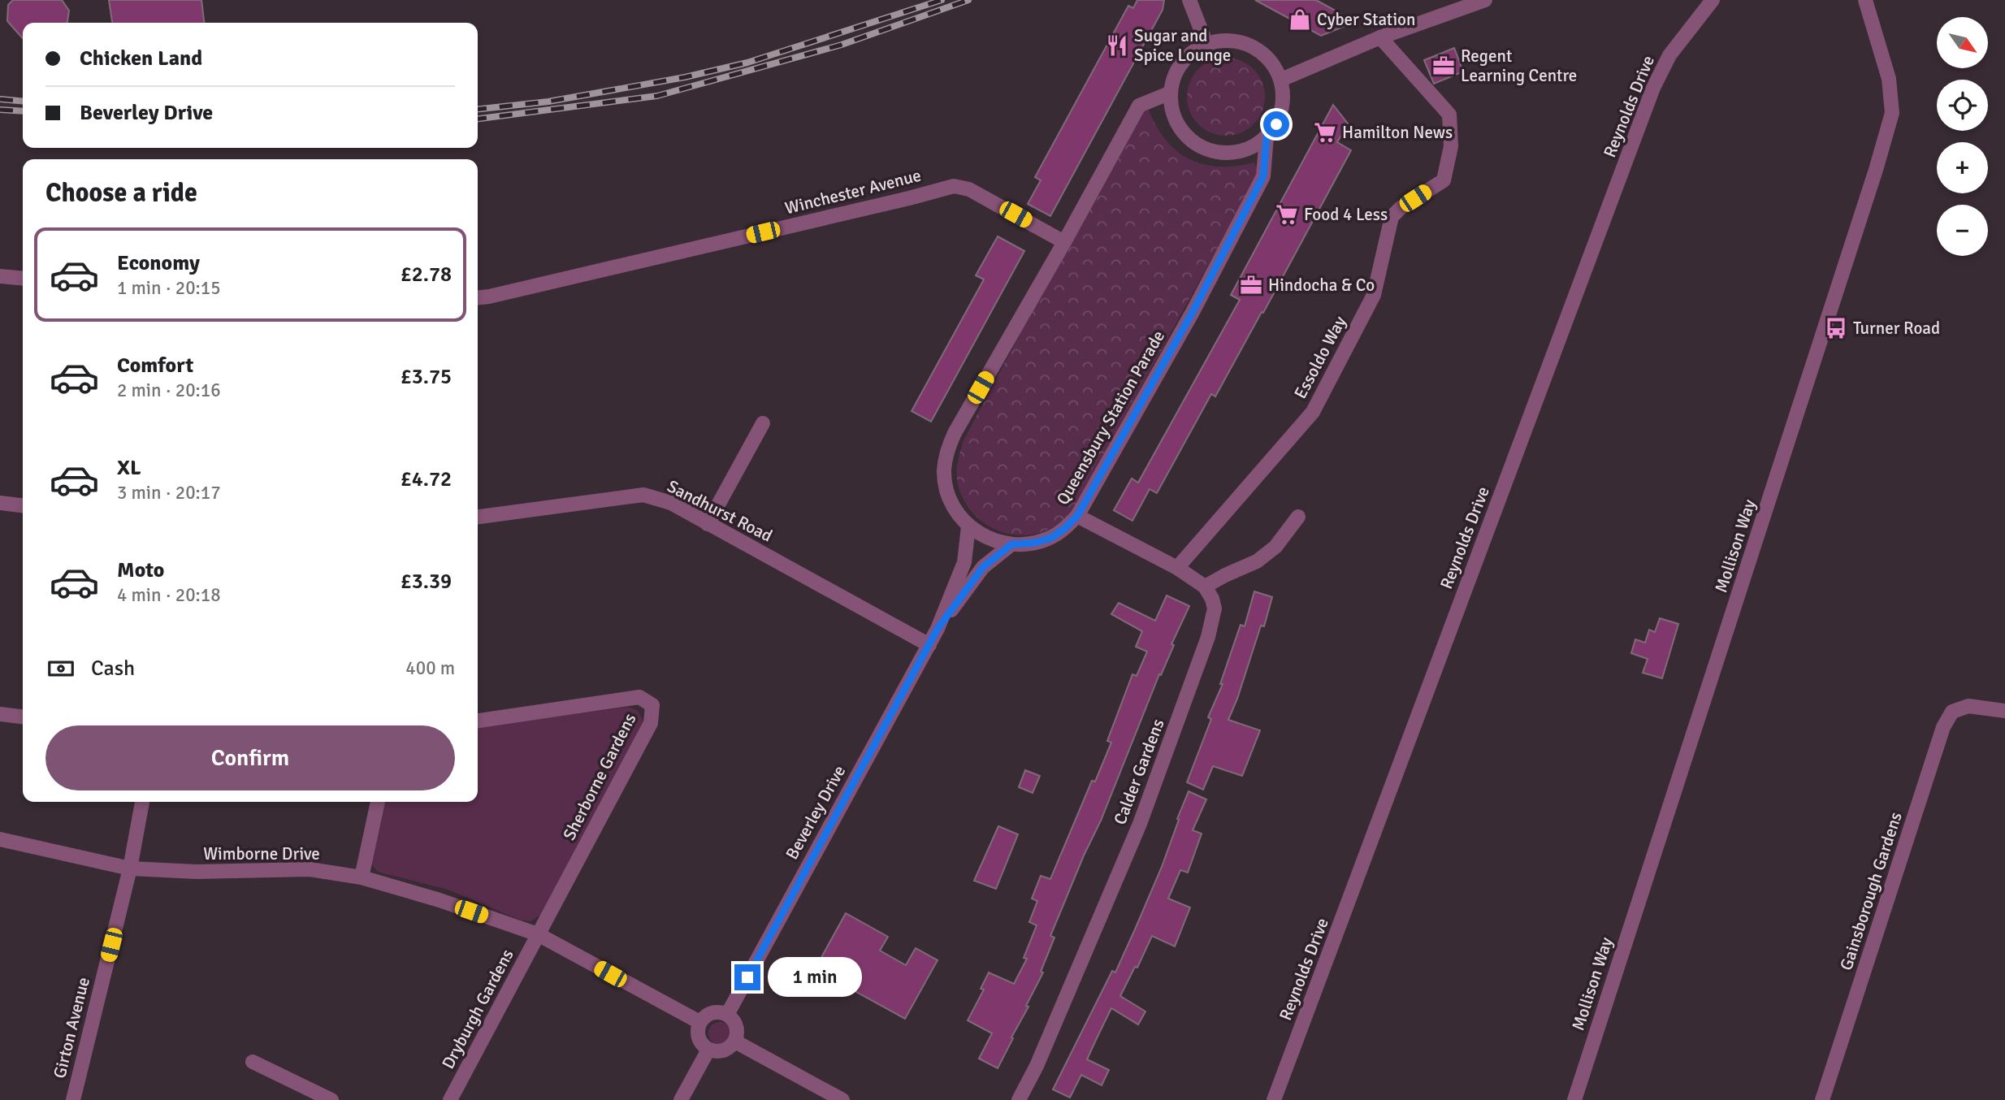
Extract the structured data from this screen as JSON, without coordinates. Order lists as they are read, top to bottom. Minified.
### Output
{"streets":{"street":["Reynolds Drive","Winchester Avenue","Essoldo Way","Queensbury Station Parade","Sandhurst Road","Mollison Way","Calder Gardens","Sherborne Gardens","Beverley Drive","Wimborne Drive","Gainsborough Gardens","Dryburgh Gardens","Girton Avenue"]},"crossings":[["Winchester Avenue","Queensbury Station Parade"],["Queensbury Station Parade","Beverley Drive"],["Sandhurst Road","Beverley Drive"],["Sherborne Gardens","Wimborne Drive"],["Sherborne Gardens","Dryburgh Gardens"],["Beverley Drive","Wimborne Drive"],["Wimborne Drive","Dryburgh Gardens"],["Wimborne Drive","Girton Avenue"]],"places":{"shop":["Cyber Station"],"restaurant":["Sugar and Spice Lounge"],"office":["Regent Learning Centre","Hindocha & Co"],"supermarket":["Hamilton News","Food 4 Less"],"bus stop":["Turner Road"]},"north":"bottom right","page":{"map_buttons":["+","−"],"banner":["Chicken Land","Beverley Drive"],"heading":"Choose a ride","list":[{"name":"Economy","note":"1 min · 20:15","value":"£2.78"},{"name":"Comfort","note":"2 min · 20:16","value":"£3.75"},{"name":"XL","note":"3 min · 20:17","value":"£4.72"},{"name":"Moto","note":"4 min · 20:18","value":"£3.39"}],"pay":["Cash","400 m"],"buttons":"Confirm","bubble":"1 min"}}
